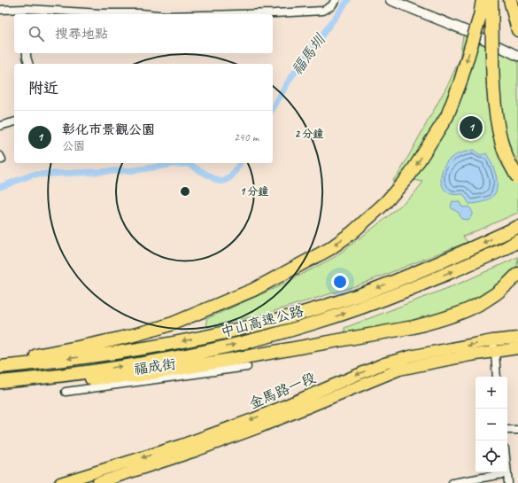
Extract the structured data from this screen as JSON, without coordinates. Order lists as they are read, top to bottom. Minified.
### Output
{"streets":{"highway":["中山高速公路"],"main road":["金馬路一段"],"street":["福成街"]},"water":["福馬圳"],"page":{"search":"搜尋地點","heading":"附近","list":[{"mark":"1","name":"彰化市景觀公園","note":"公園","value":"240 m"}],"pins":"1","map_buttons":["+","−"]},"rings":["2 分鐘","1 分鐘"]}
